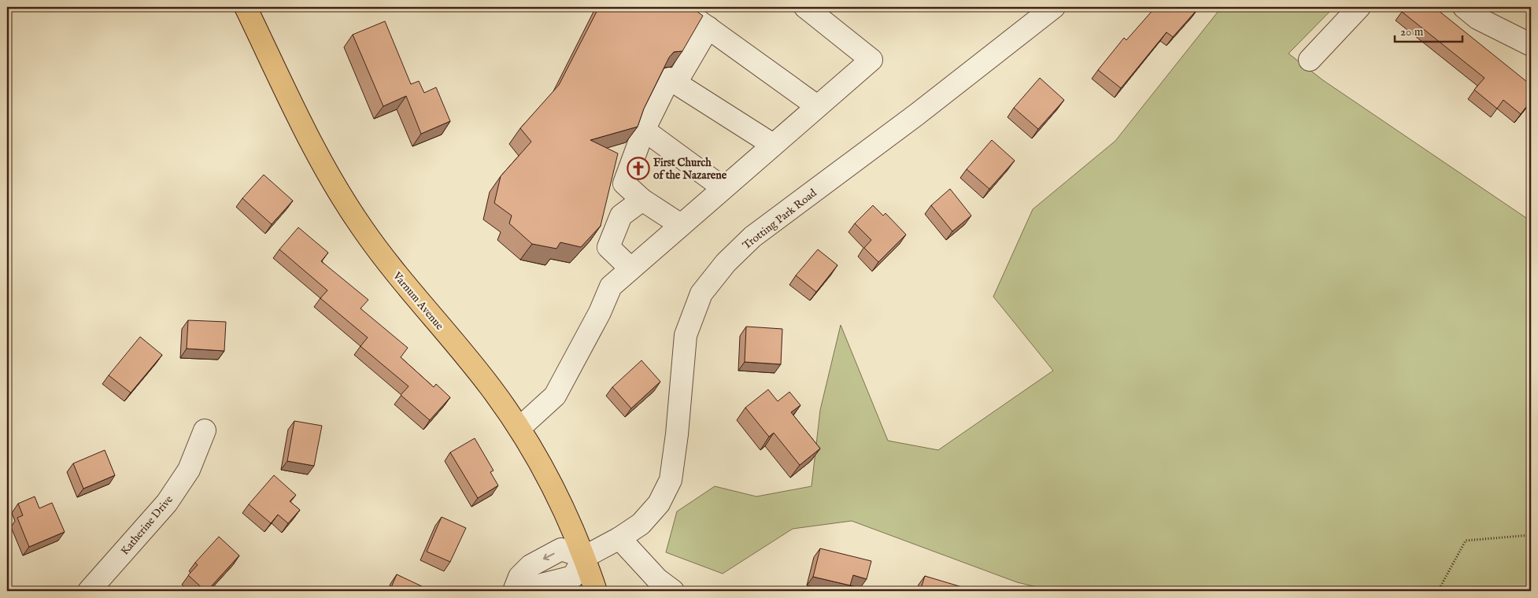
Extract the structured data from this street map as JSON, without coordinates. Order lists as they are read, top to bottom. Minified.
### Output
{"streets":{"main road":["Varnum Avenue"],"street":["Trotting Park Road","Katherine Drive"]},"crossings":[["Trotting Park Road","Varnum Avenue"]],"places":{"church":["First Church of the Nazarene"]},"scale_bar":"20 m"}
